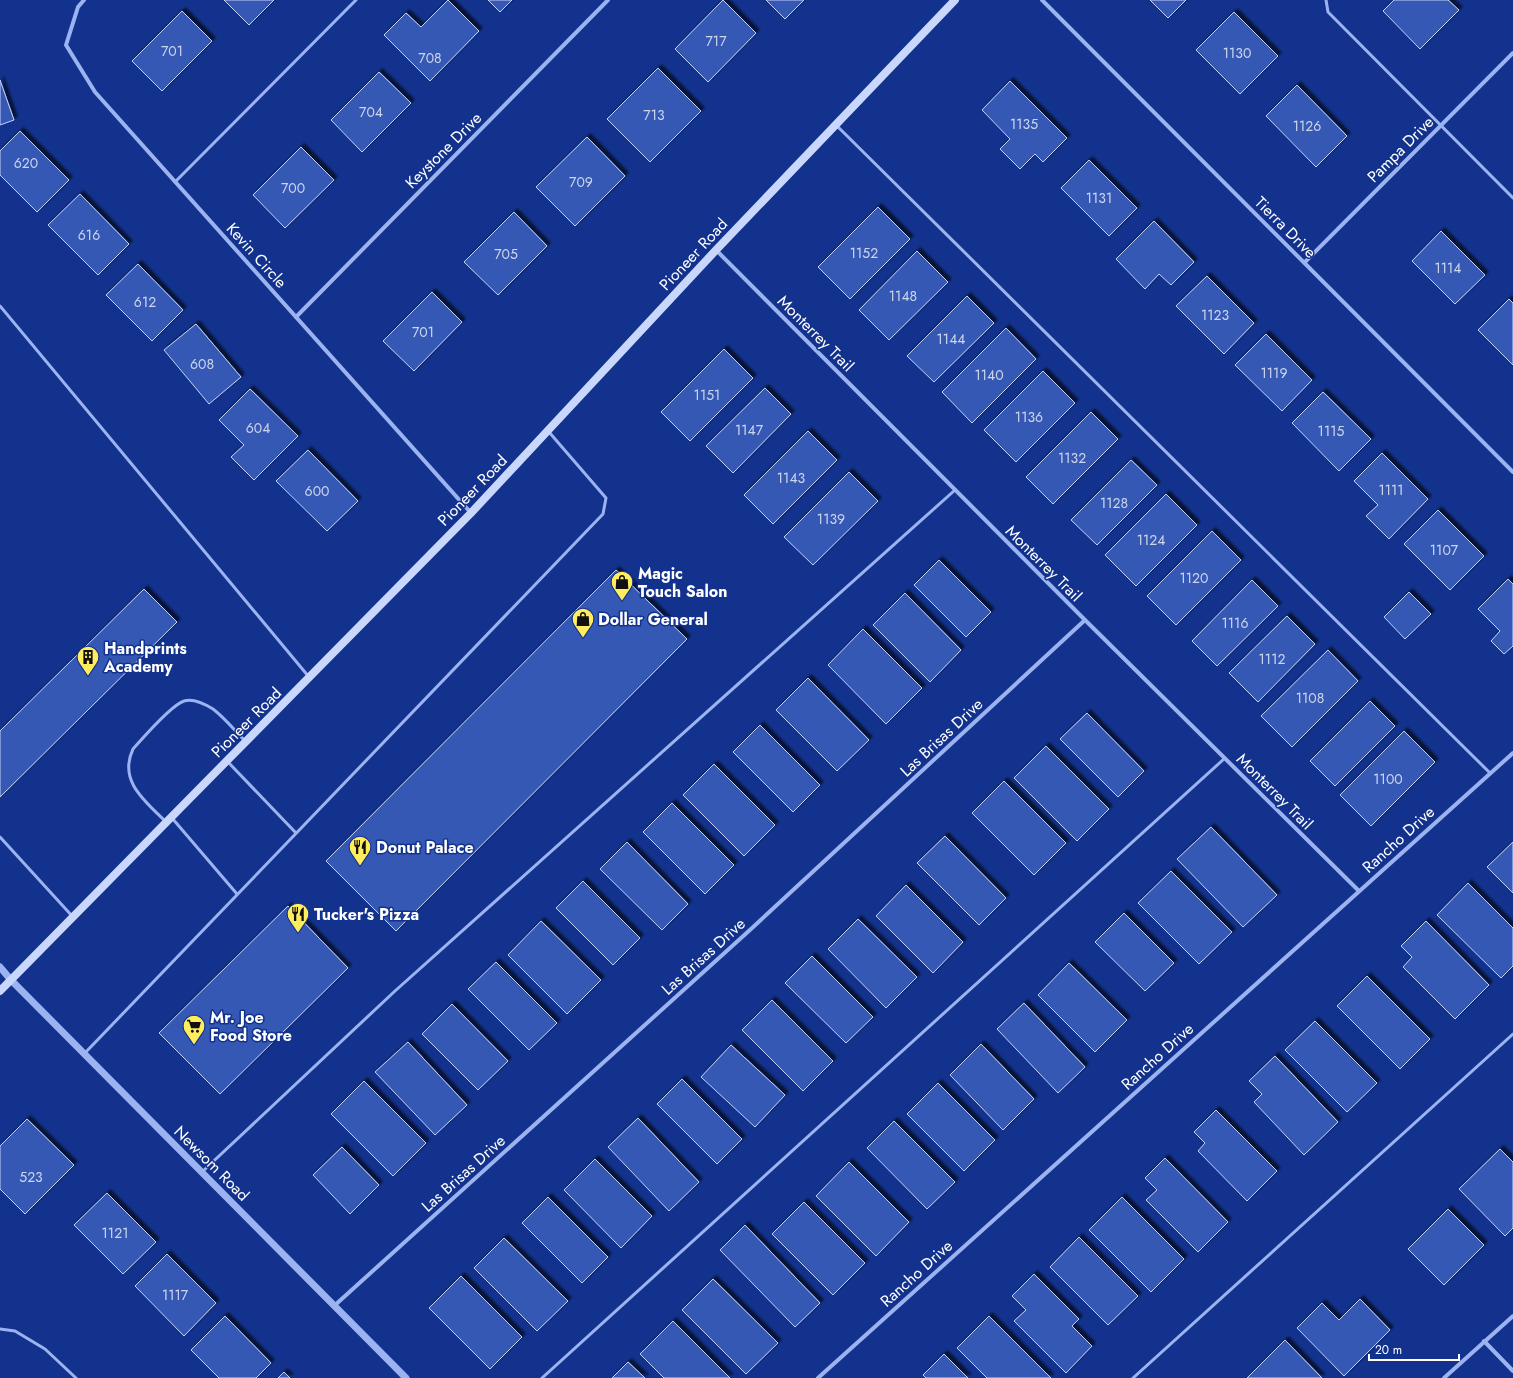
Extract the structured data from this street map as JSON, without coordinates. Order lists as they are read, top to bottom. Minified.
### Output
{"streets":{"main road":["Pioneer Road"],"street":["Pampa Drive","Keystone Drive","Tierra Drive","Kevin Circle","Monterrey Trail","Las Brisas Drive","Rancho Drive","Newsom Road"]},"crossings":[["Pampa Drive","Tierra Drive"],["Keystone Drive","Kevin Circle"],["Pioneer Road","Kevin Circle"],["Pioneer Road","Monterrey Trail"],["Pioneer Road","Newsom Road"],["Monterrey Trail","Las Brisas Drive"],["Monterrey Trail","Rancho Drive"],["Las Brisas Drive","Newsom Road"]],"places":{"shop":["Magic Touch Salon","Dollar General"],"building":["Handprints Academy"],"restaurant":["Donut Palace","Tucker's Pizza"],"supermarket":["Mr. Joe Food Store"]},"house_numbers":["717","701","1130","708","704","713","1135","1126","620","709","700","1131","616","1152","705","1114","1148","612","1123","701","1144","608","1119","1140","1151","1136","604","1147","1115","1132","1143","1111","600","1128","1139","1124","1107","1120","1116","1112","1108","1100","523","1121","1117"],"scale_bar":"20 m"}
